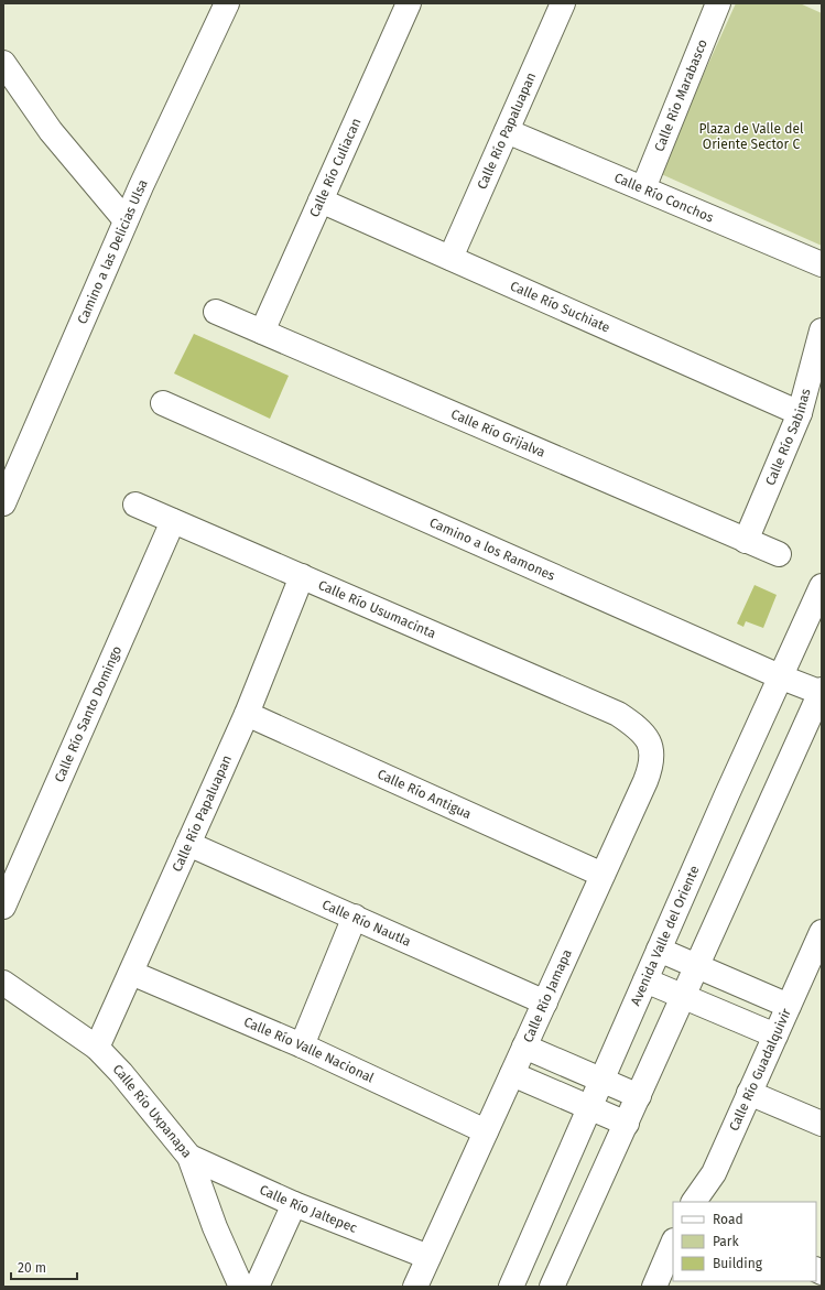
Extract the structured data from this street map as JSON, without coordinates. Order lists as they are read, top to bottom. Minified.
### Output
{"streets":{"street":["Calle Río Marabasco","Calle Río Papaluapan","Calle Río Culiacan","Calle Río Conchos","Camino a las Delicias Ulsa","Calle Río Suchiate","Calle Río Grijalva","Calle Río Sabinas","Camino a los Ramones","Calle Río Usumacinta","Calle Río Santo Domingo","Calle Río Antigua","Calle Río Nautla","Avenida Valle del Oriente","Calle Río Jamapa","Calle Río Valle Nacional","Calle Río Guadalquivir","Calle Río Uxpanapa","Calle Río Jaltepec"]},"crossings":[["Calle Río Marabasco","Calle Río Conchos"],["Calle Río Papaluapan","Calle Río Conchos"],["Calle Río Papaluapan","Calle Río Suchiate"],["Calle Río Papaluapan","Calle Río Usumacinta"],["Calle Río Papaluapan","Calle Río Antigua"],["Calle Río Papaluapan","Calle Río Nautla"],["Calle Río Papaluapan","Calle Río Valle Nacional"],["Calle Río Papaluapan","Calle Río Uxpanapa"],["Calle Río Culiacan","Calle Río Suchiate"],["Calle Río Culiacan","Calle Río Grijalva"],["Calle Río Suchiate","Calle Río Sabinas"],["Calle Río Grijalva","Calle Río Sabinas"],["Camino a los Ramones","Avenida Valle del Oriente"],["Calle Río Usumacinta","Calle Río Santo Domingo"],["Calle Río Usumacinta","Calle Río Jamapa"],["Calle Río Antigua","Calle Río Jamapa"],["Calle Río Nautla","Calle Río Jamapa"],["Calle Río Jamapa","Calle Río Valle Nacional"],["Calle Río Jamapa","Calle Río Jaltepec"],["Calle Río Uxpanapa","Calle Río Jaltepec"]],"parks":["Plaza de Valle del Oriente Sector C"],"legend":["Road","Park","Building"],"scale_bar":"20 m"}
